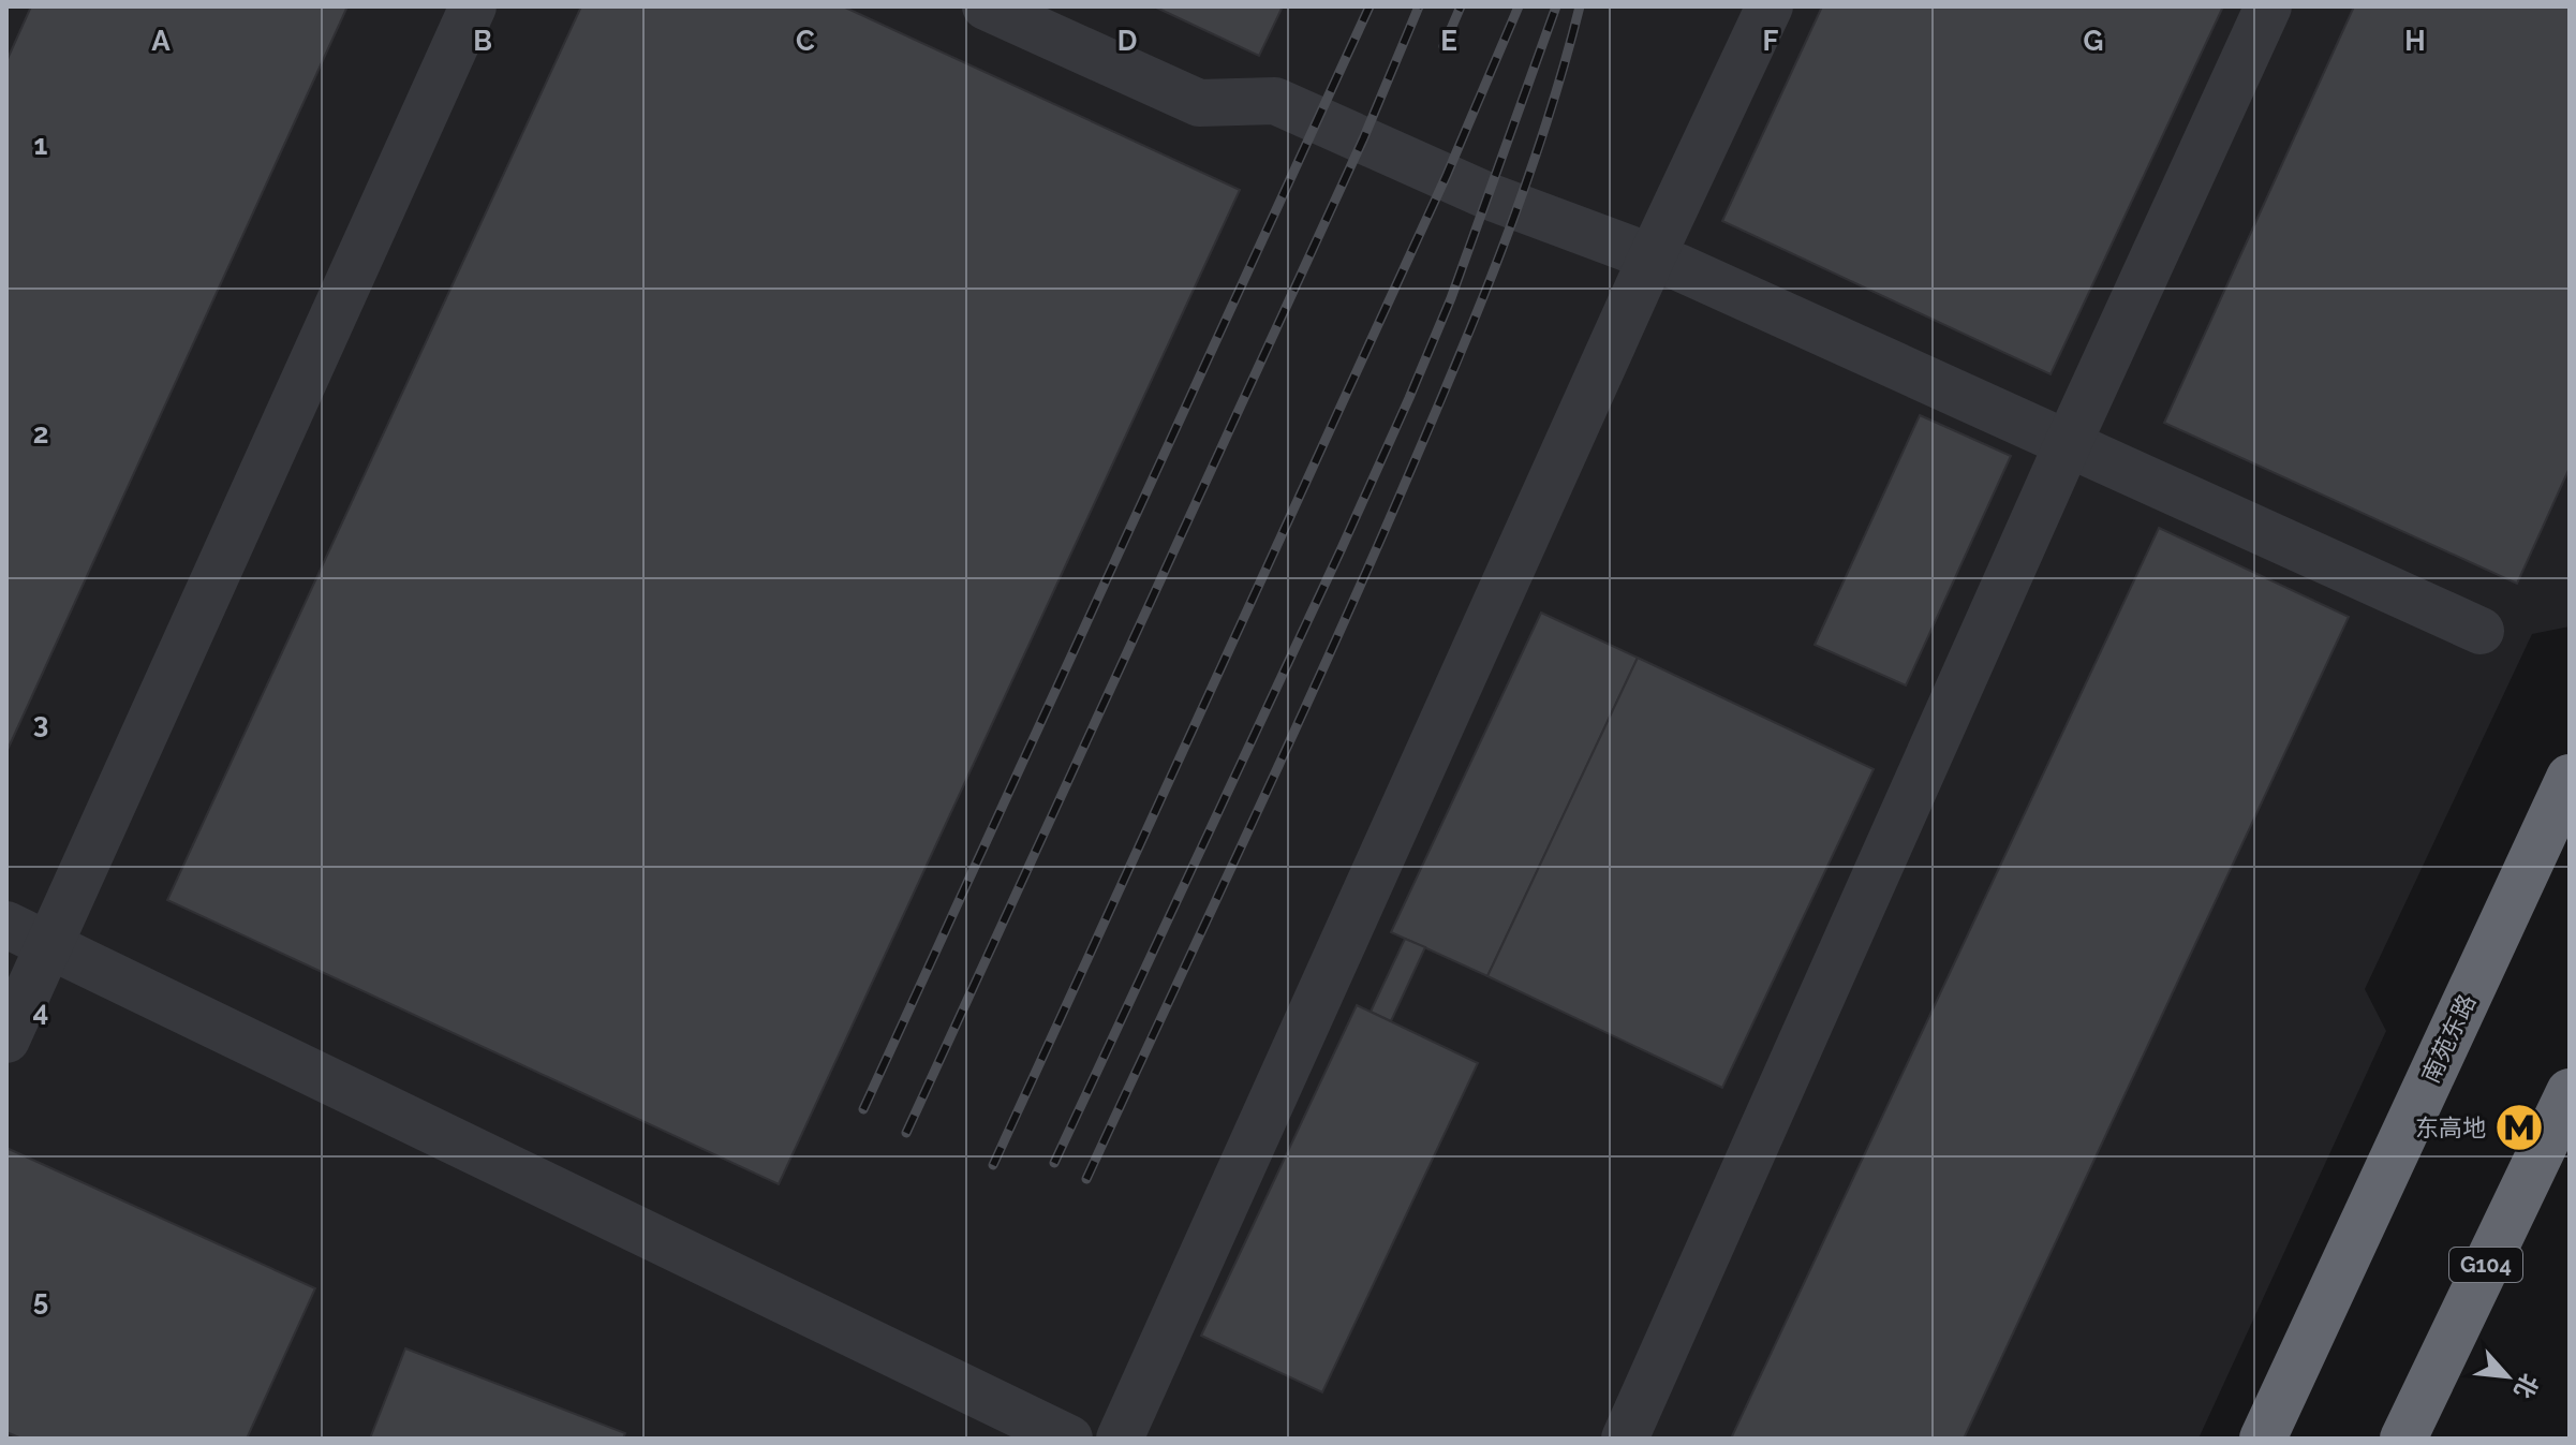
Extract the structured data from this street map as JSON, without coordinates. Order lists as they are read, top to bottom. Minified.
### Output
{"streets":{"highway":["南苑东路","G104"]},"places":{"metro station":["东高地"]},"north":"bottom right","grid":{"columns":["A","B","C","D","E","F","G","H"],"rows":["1","2","3","4","5"]}}
